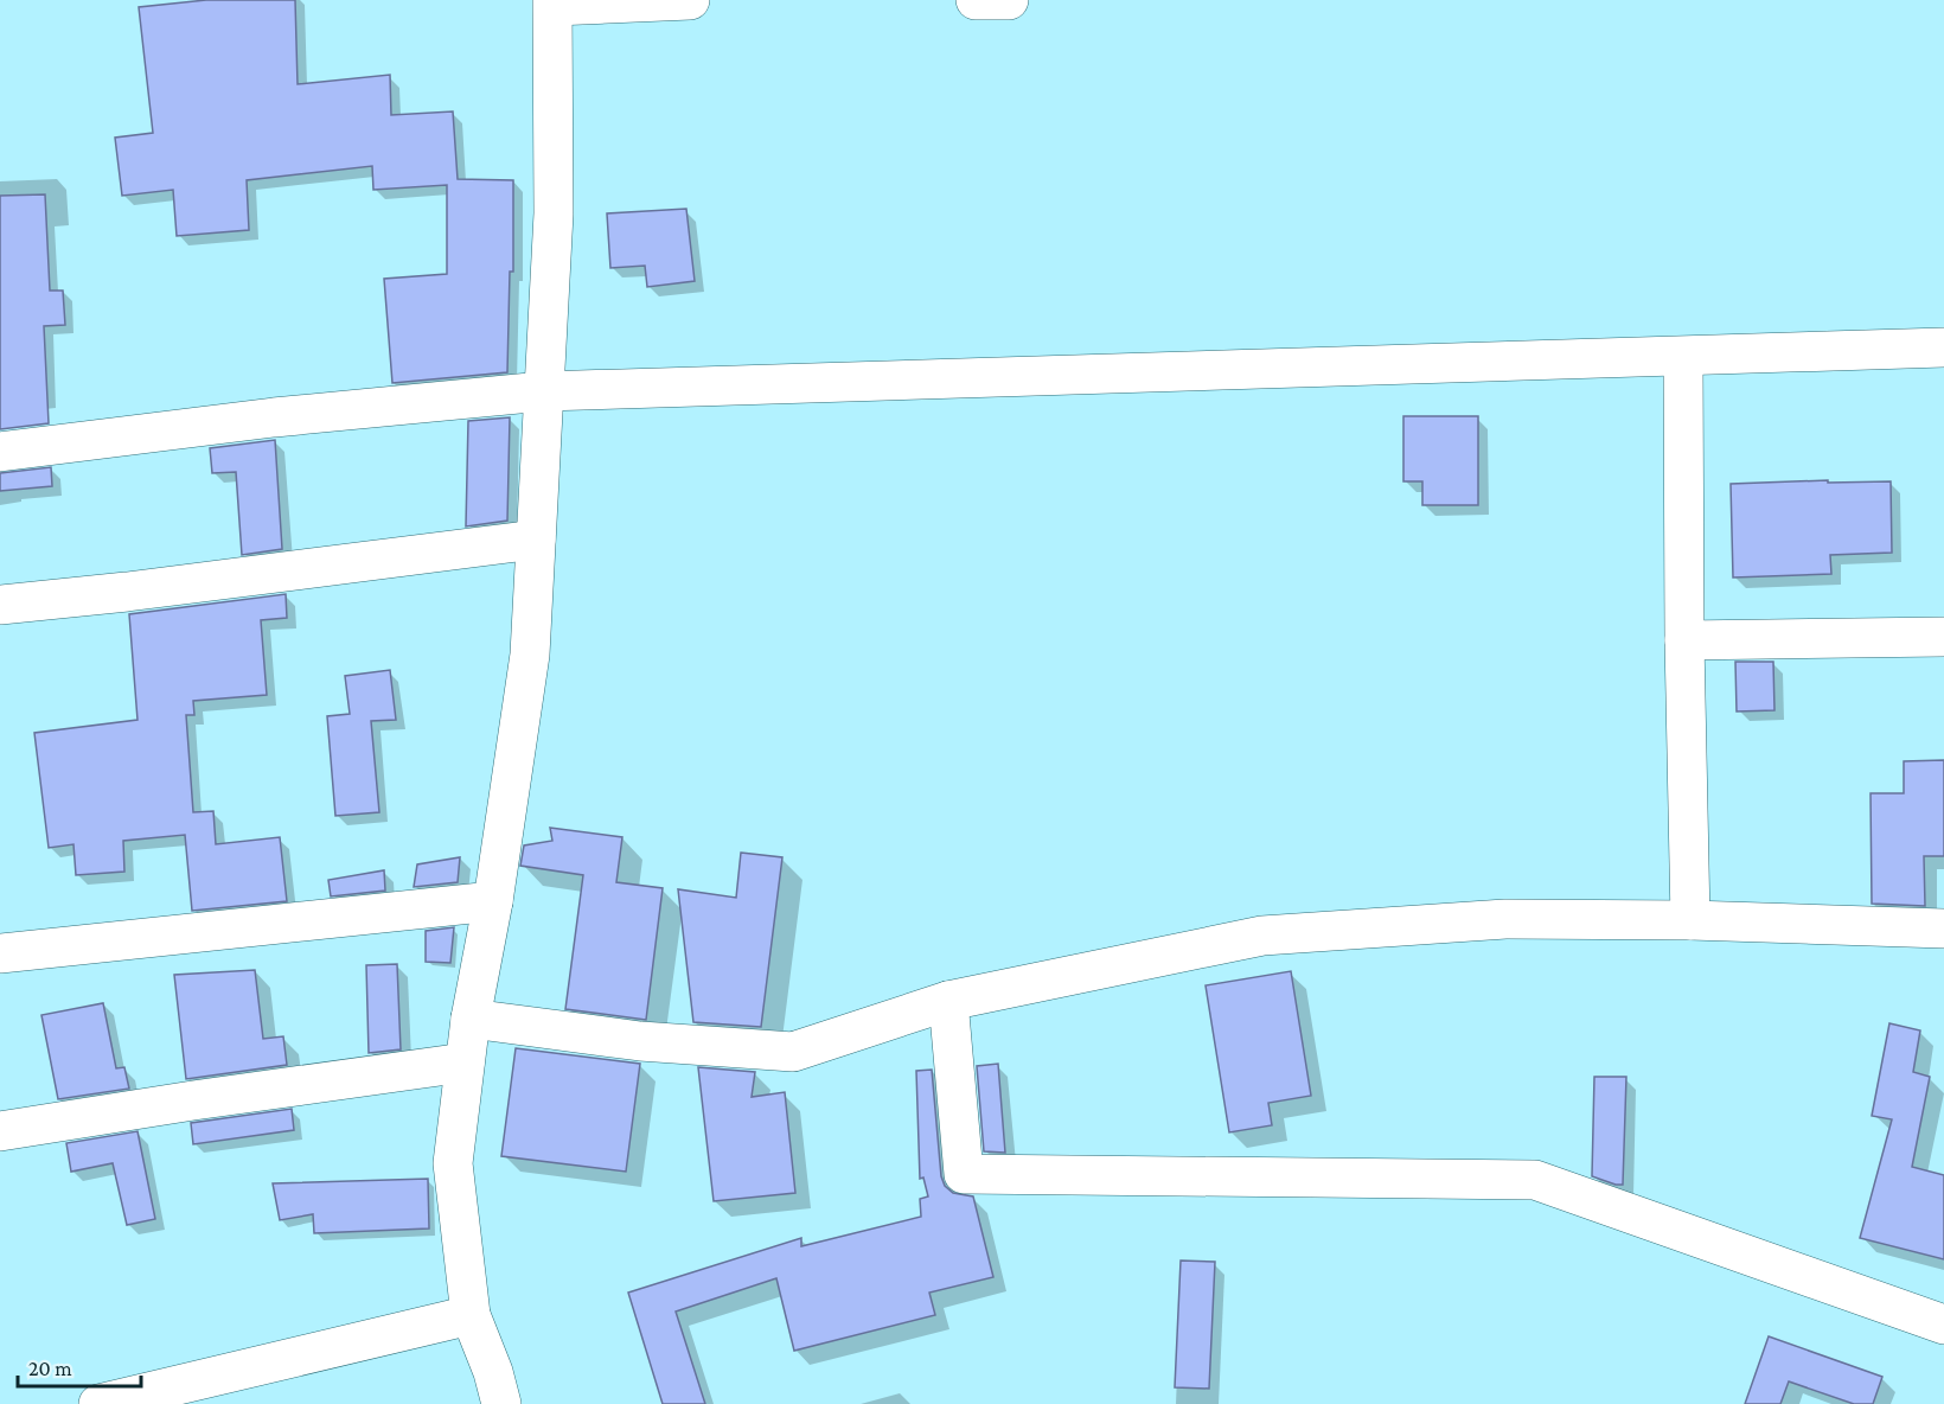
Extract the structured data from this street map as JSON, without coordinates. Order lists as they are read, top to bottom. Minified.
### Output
{"scale_bar":"20 m"}
